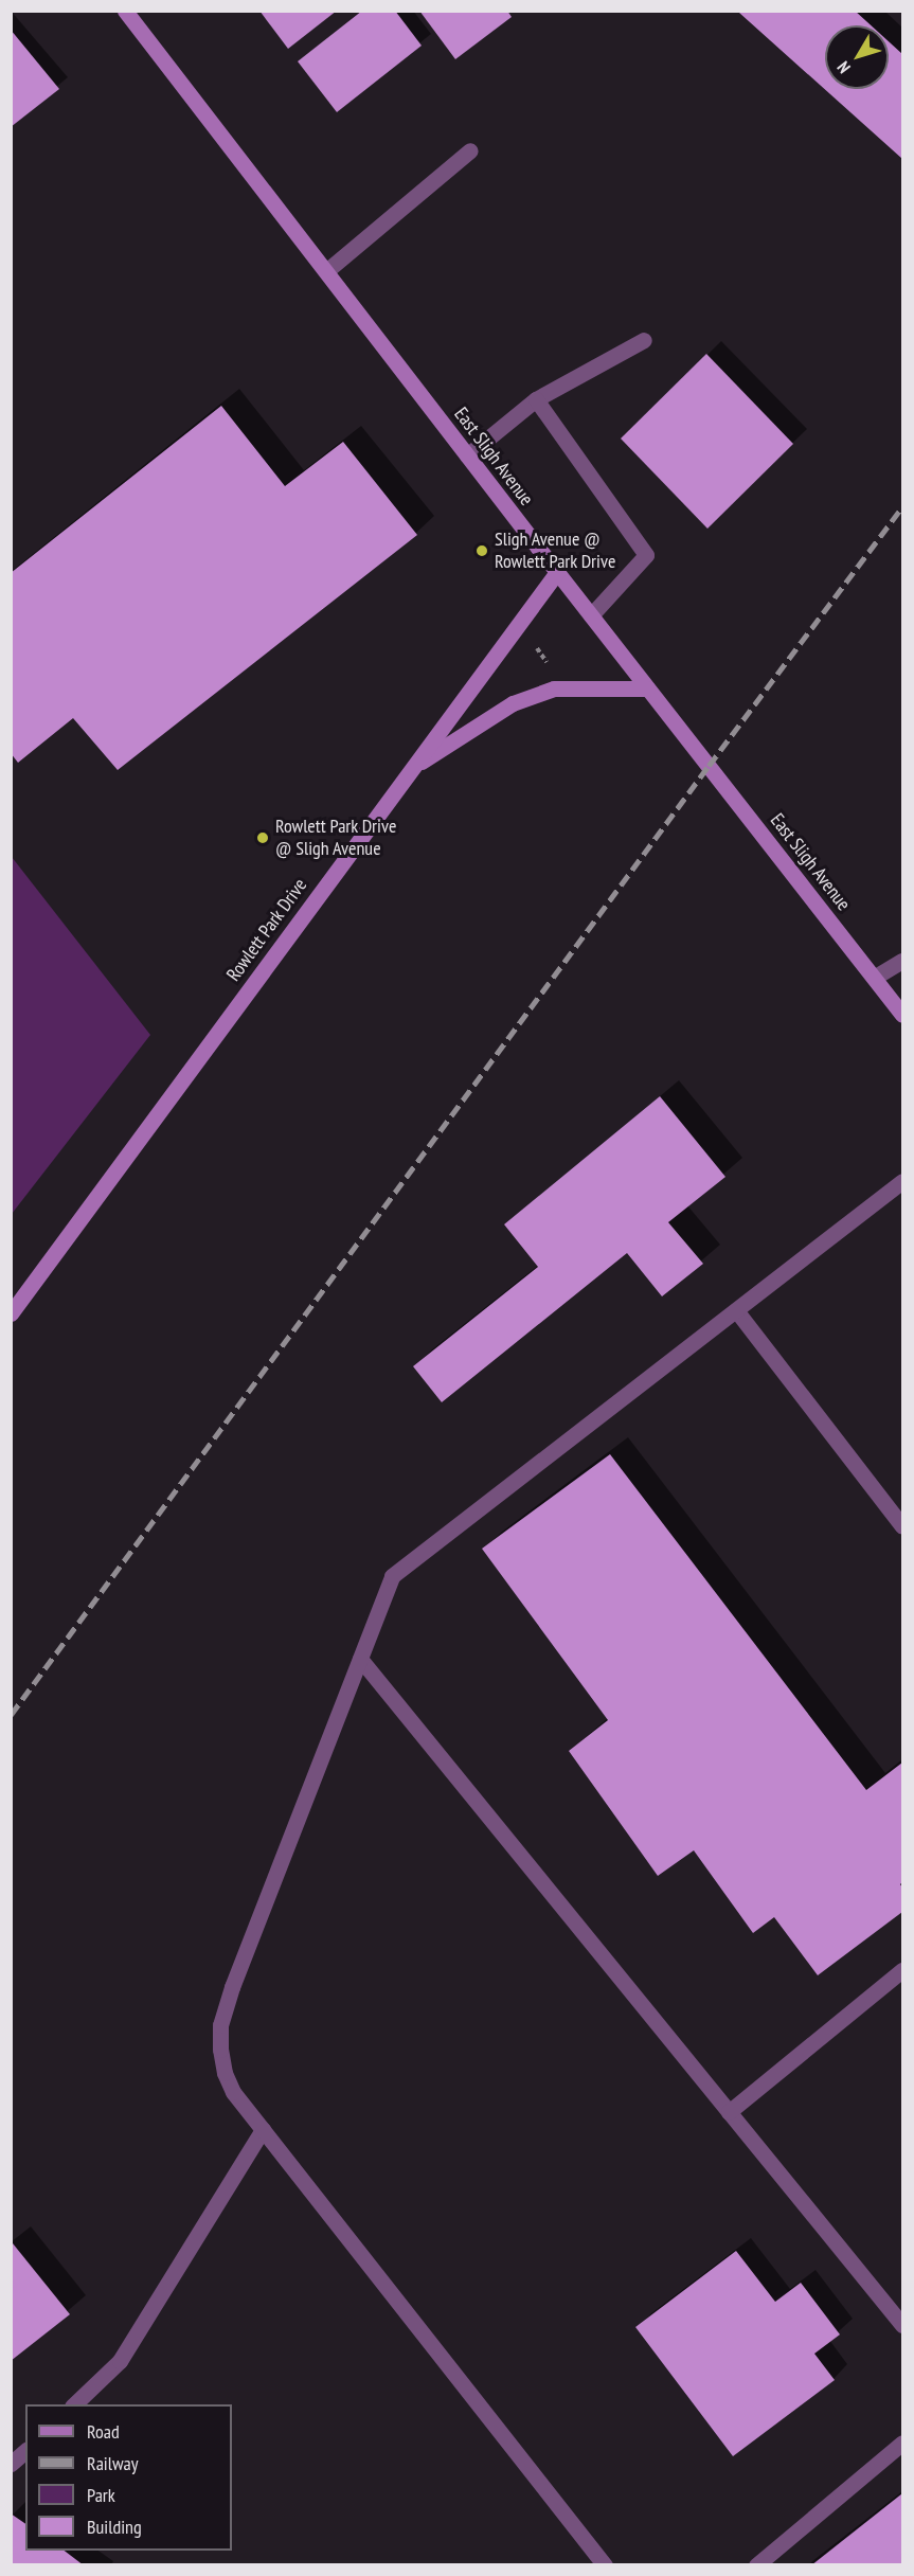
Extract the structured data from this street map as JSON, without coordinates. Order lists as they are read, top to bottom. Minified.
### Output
{"streets":{"street":["East Sligh Avenue","Rowlett Park Drive"]},"crossings":[["East Sligh Avenue","Rowlett Park Drive"]],"places":["Sligh Avenue @ Rowlett Park Drive","Rowlett Park Drive @ Sligh Avenue"],"legend":["Road","Railway","Park","Building"],"north":"bottom left"}
